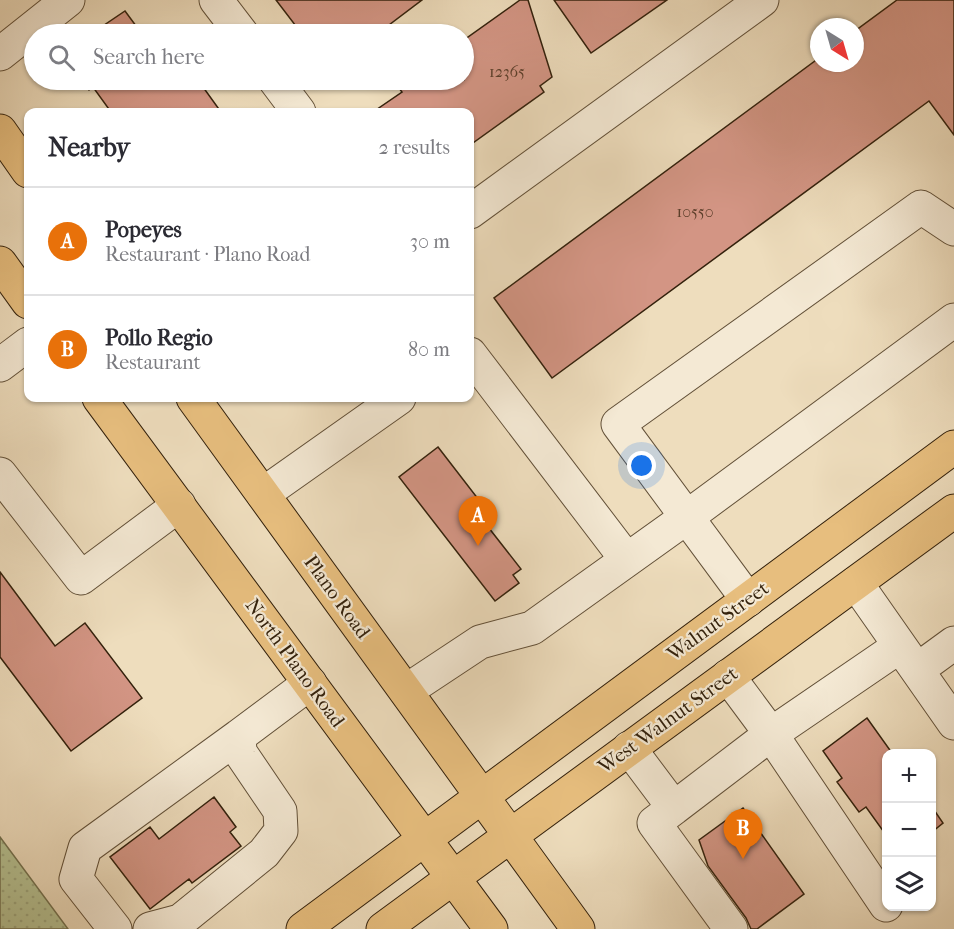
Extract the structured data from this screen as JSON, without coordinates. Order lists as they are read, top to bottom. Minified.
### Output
{"streets":{"main road":["Plano Road","Walnut Street","North Plano Road","West Walnut Street"]},"crossings":[["Plano Road","Walnut Street"],["North Plano Road","West Walnut Street"]],"house_numbers":["12365","10550"],"north":"bottom right","page":{"search":"Search here","heading":["Nearby","2 results"],"list":[{"mark":"A","name":"Popeyes","note":"Restaurant · Plano Road","value":"30 m"},{"mark":"B","name":"Pollo Regio","note":"Restaurant","value":"80 m"}],"pins":["A","B"],"map_buttons":["+","−"]}}
